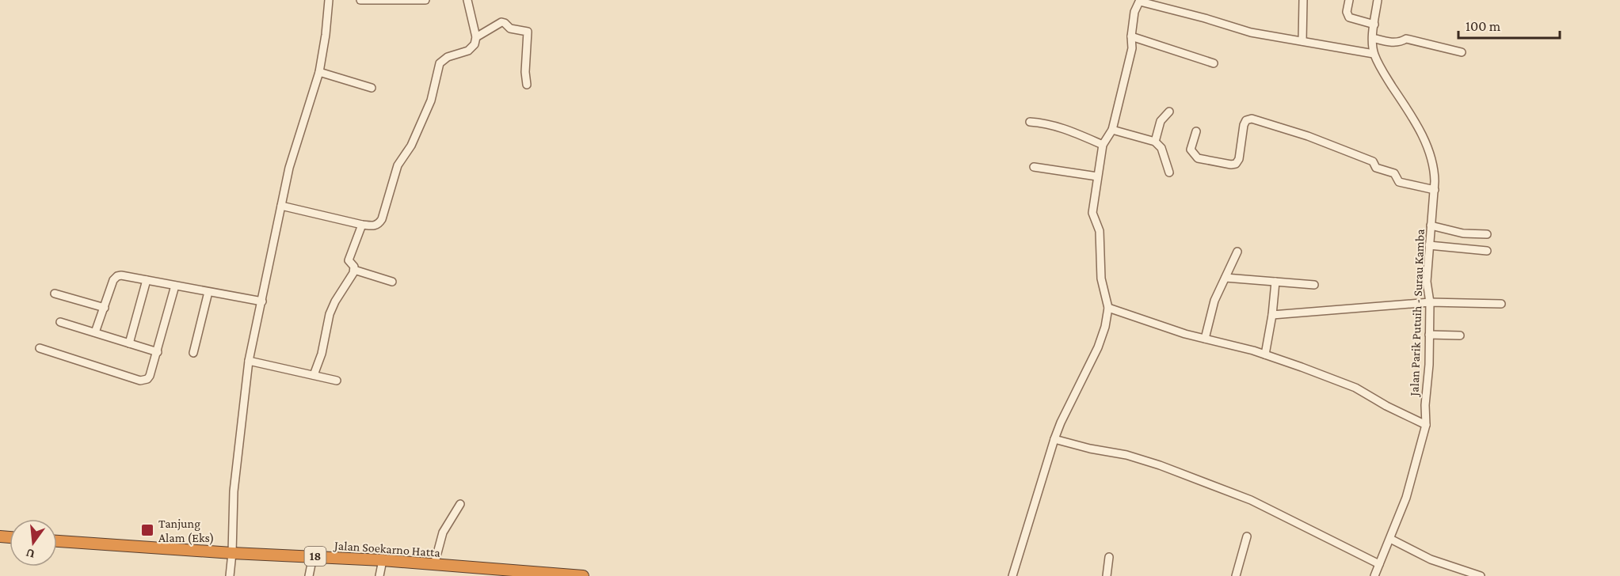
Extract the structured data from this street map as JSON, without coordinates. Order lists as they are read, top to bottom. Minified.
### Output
{"streets":{"highway":["Jalan Soekarno Hatta","18"],"street":["Jalan Parik Putuih - Surau Kamba"]},"places":{"transit":["Tanjung Alam (Eks)"]},"scale_bar":"100 m","north":"bottom"}
